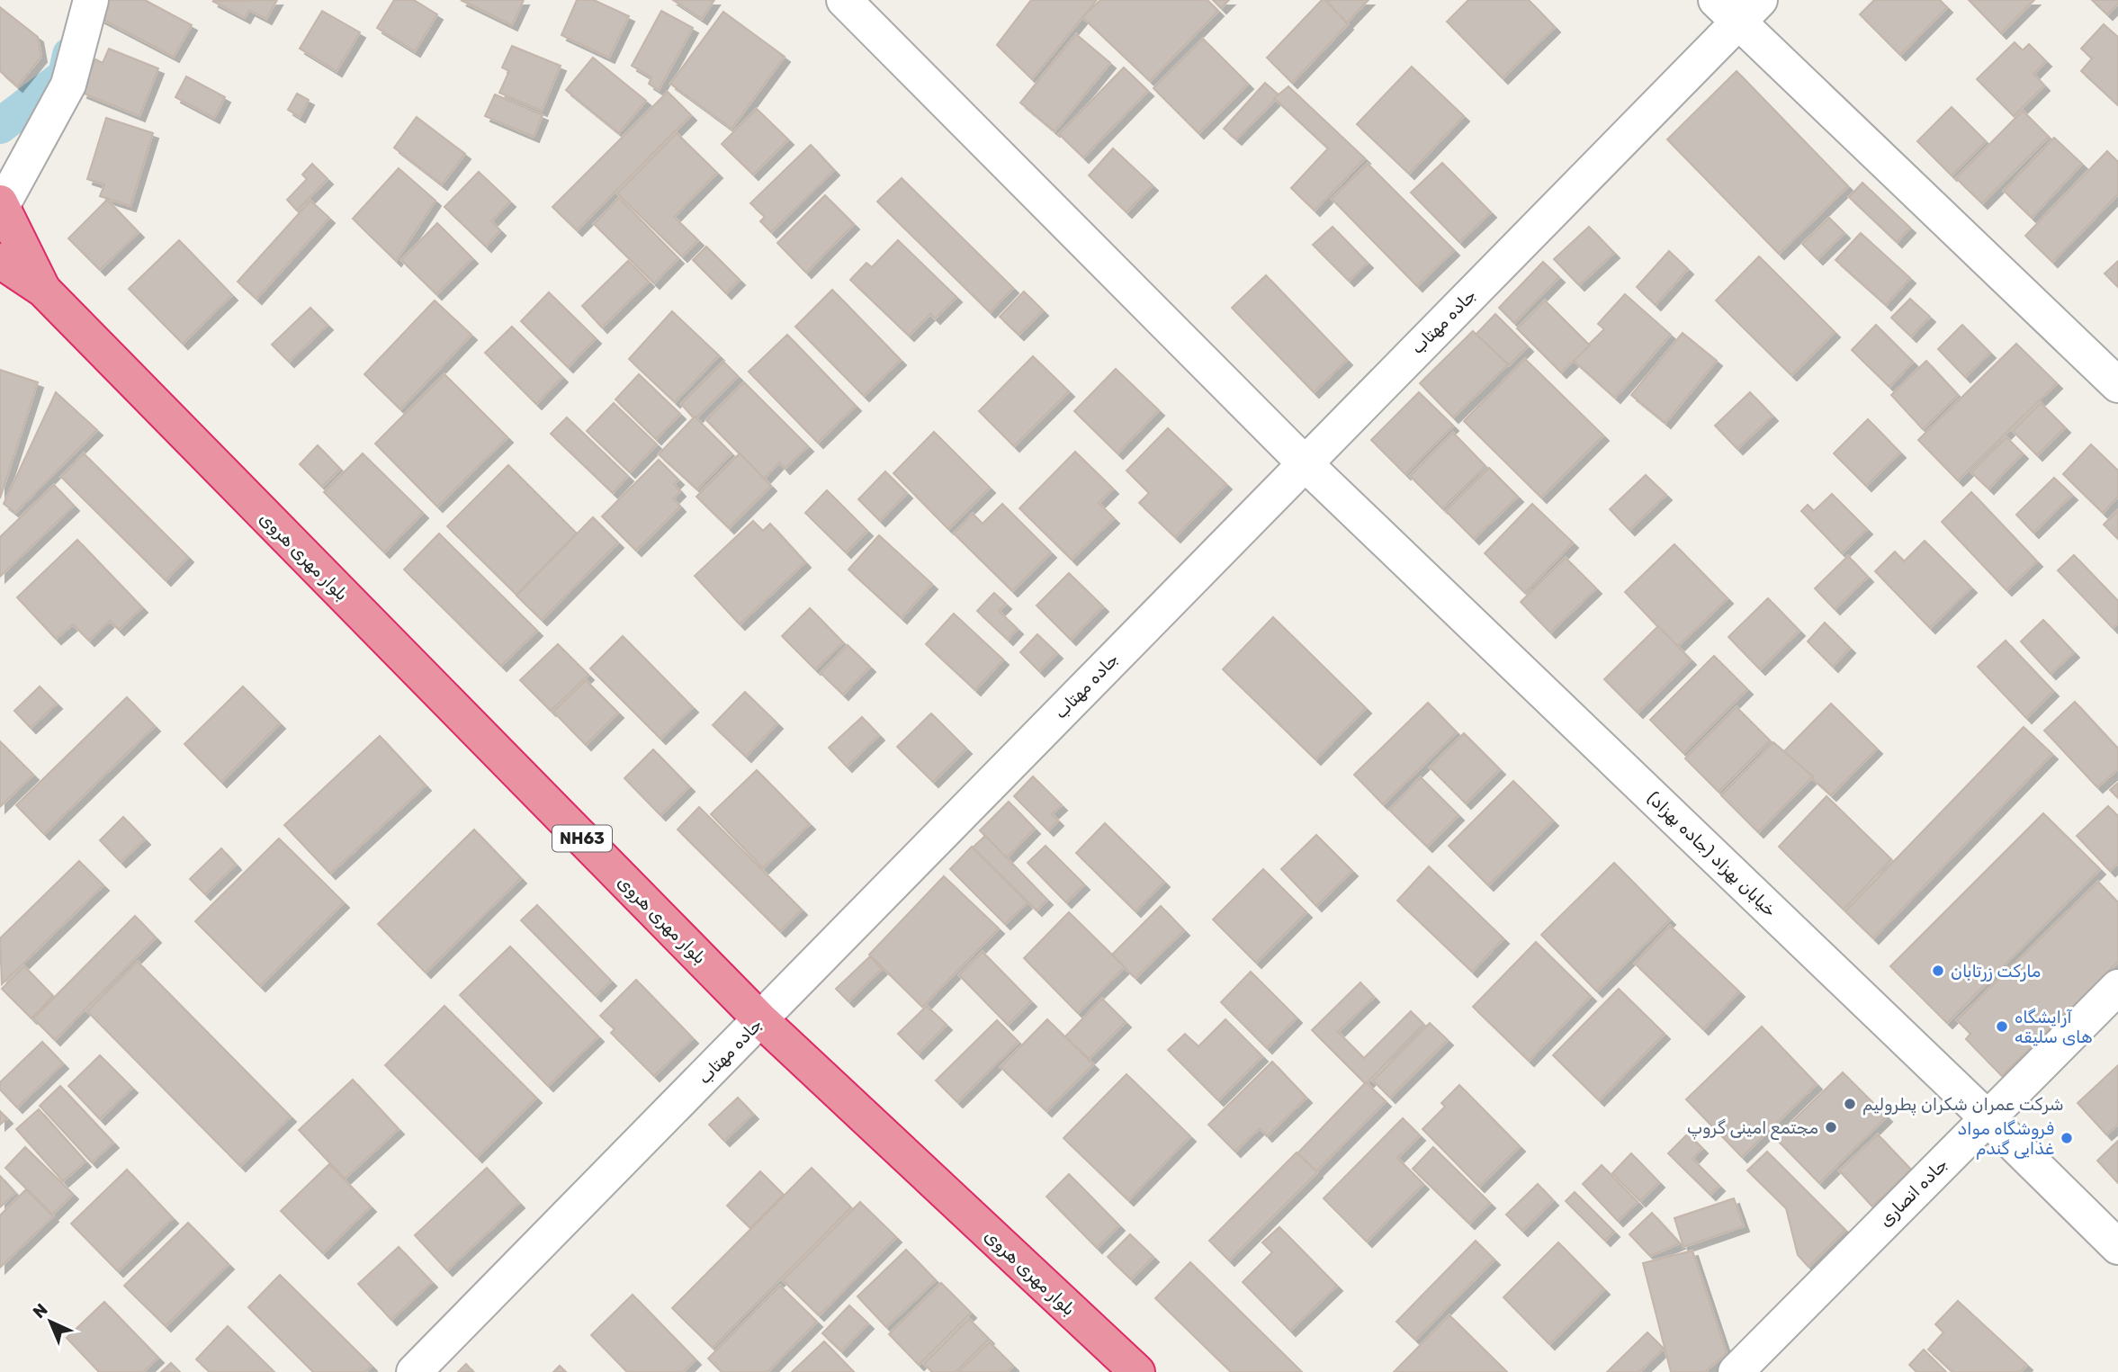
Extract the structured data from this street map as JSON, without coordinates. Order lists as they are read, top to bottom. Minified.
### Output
{"streets":{"highway":["بلوار مهری هروی","NH63"],"street":["جاده مهتاب","خیابان بهزاد (جاده بهزاد)","جاده انصاری"]},"crossings":[["جاده مهتاب","بلوار مهری هروی"],["جاده مهتاب","خیابان بهزاد (جاده بهزاد)"],["خیابان بهزاد (جاده بهزاد)","جاده انصاری"]],"places":["مارکت زرتابان","آرایشگاه های سلیقه","شرکت عمران شکران پطرولیم","مجتمع امینی گروپ","فروشگاه مواد غذایی گندم"],"north":"top left"}
